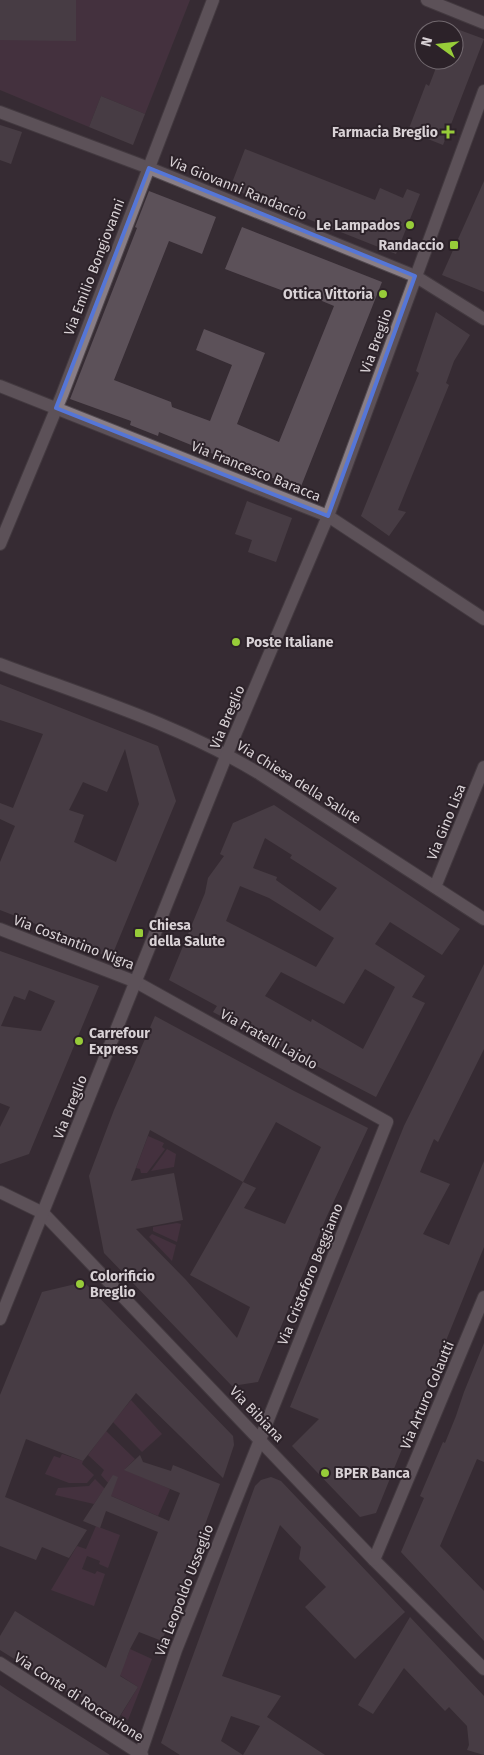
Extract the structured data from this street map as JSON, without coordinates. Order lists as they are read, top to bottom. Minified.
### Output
{"streets":{"street":["Via Giovanni Randaccio","Via Emilio Bongiovanni","Via Breglio","Via Francesco Baracca","Via Chiesa della Salute","Via Gino Lisa","Via Costantino Nigra","Via Fratelli Lajolo","Via Cristoforo Beggiamo","Via Arturo Colautti","Via Bibiana","Via Leopoldo Usseglio","Via Conte di Roccavione"]},"crossings":[["Via Giovanni Randaccio","Via Emilio Bongiovanni"],["Via Giovanni Randaccio","Via Breglio"],["Via Emilio Bongiovanni","Via Francesco Baracca"],["Via Breglio","Via Francesco Baracca"],["Via Breglio","Via Chiesa della Salute"],["Via Breglio","Via Costantino Nigra"],["Via Breglio","Via Fratelli Lajolo"],["Via Breglio","Via Bibiana"],["Via Chiesa della Salute","Via Gino Lisa"],["Via Costantino Nigra","Via Fratelli Lajolo"],["Via Fratelli Lajolo","Via Cristoforo Beggiamo"],["Via Cristoforo Beggiamo","Via Bibiana"],["Via Cristoforo Beggiamo","Via Leopoldo Usseglio"],["Via Arturo Colautti","Via Bibiana"],["Via Bibiana","Via Leopoldo Usseglio"],["Via Leopoldo Usseglio","Via Conte di Roccavione"]],"places":{"health":["Farmacia Breglio"],"other":["Le Lampados","Ottica Vittoria","Poste Italiane","Carrefour Express","Colorificio Breglio","BPER Banca"],"transit":["Randaccio","Chiesa della Salute"]},"north":"left"}
